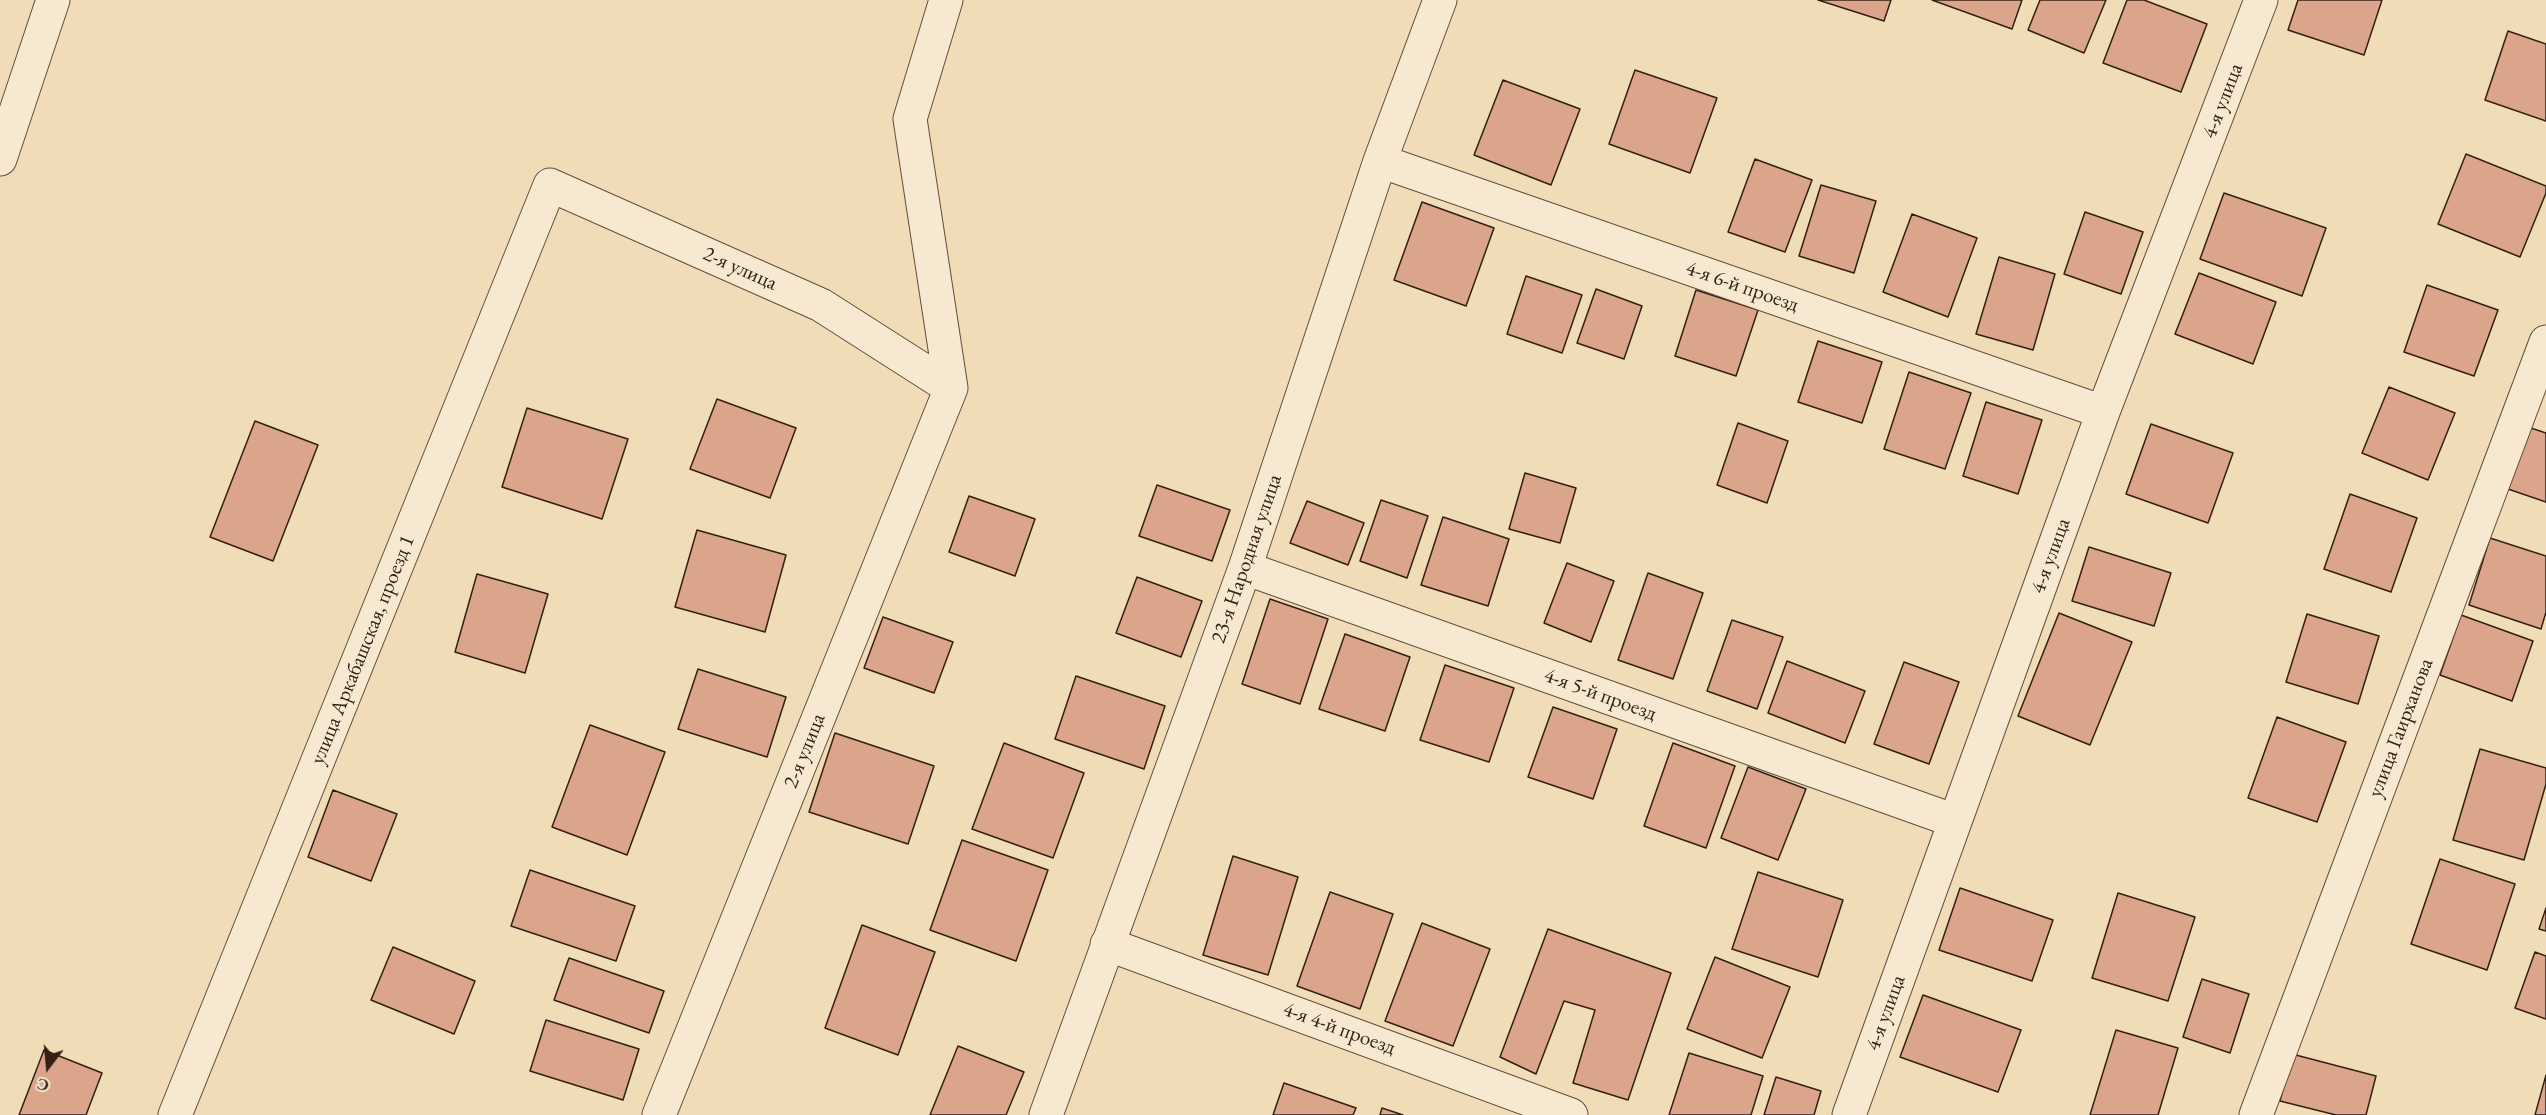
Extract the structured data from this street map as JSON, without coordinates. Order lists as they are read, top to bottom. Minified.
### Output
{"streets":{"street":["4-я улица","2-я улица","4-я 6-й проезд","23-я Народная улица","улица Аркабашская, проезд 1","4-я 5-й проезд","улица Гаирханова","4-я 4-й проезд"]},"crossings":[["4-я улица","4-я 6-й проезд"],["4-я улица","4-я 5-й проезд"],["2-я улица","улица Аркабашская, проезд 1"],["4-я 6-й проезд","23-я Народная улица"],["23-я Народная улица","4-я 5-й проезд"],["23-я Народная улица","4-я 4-й проезд"]],"north":"bottom"}
